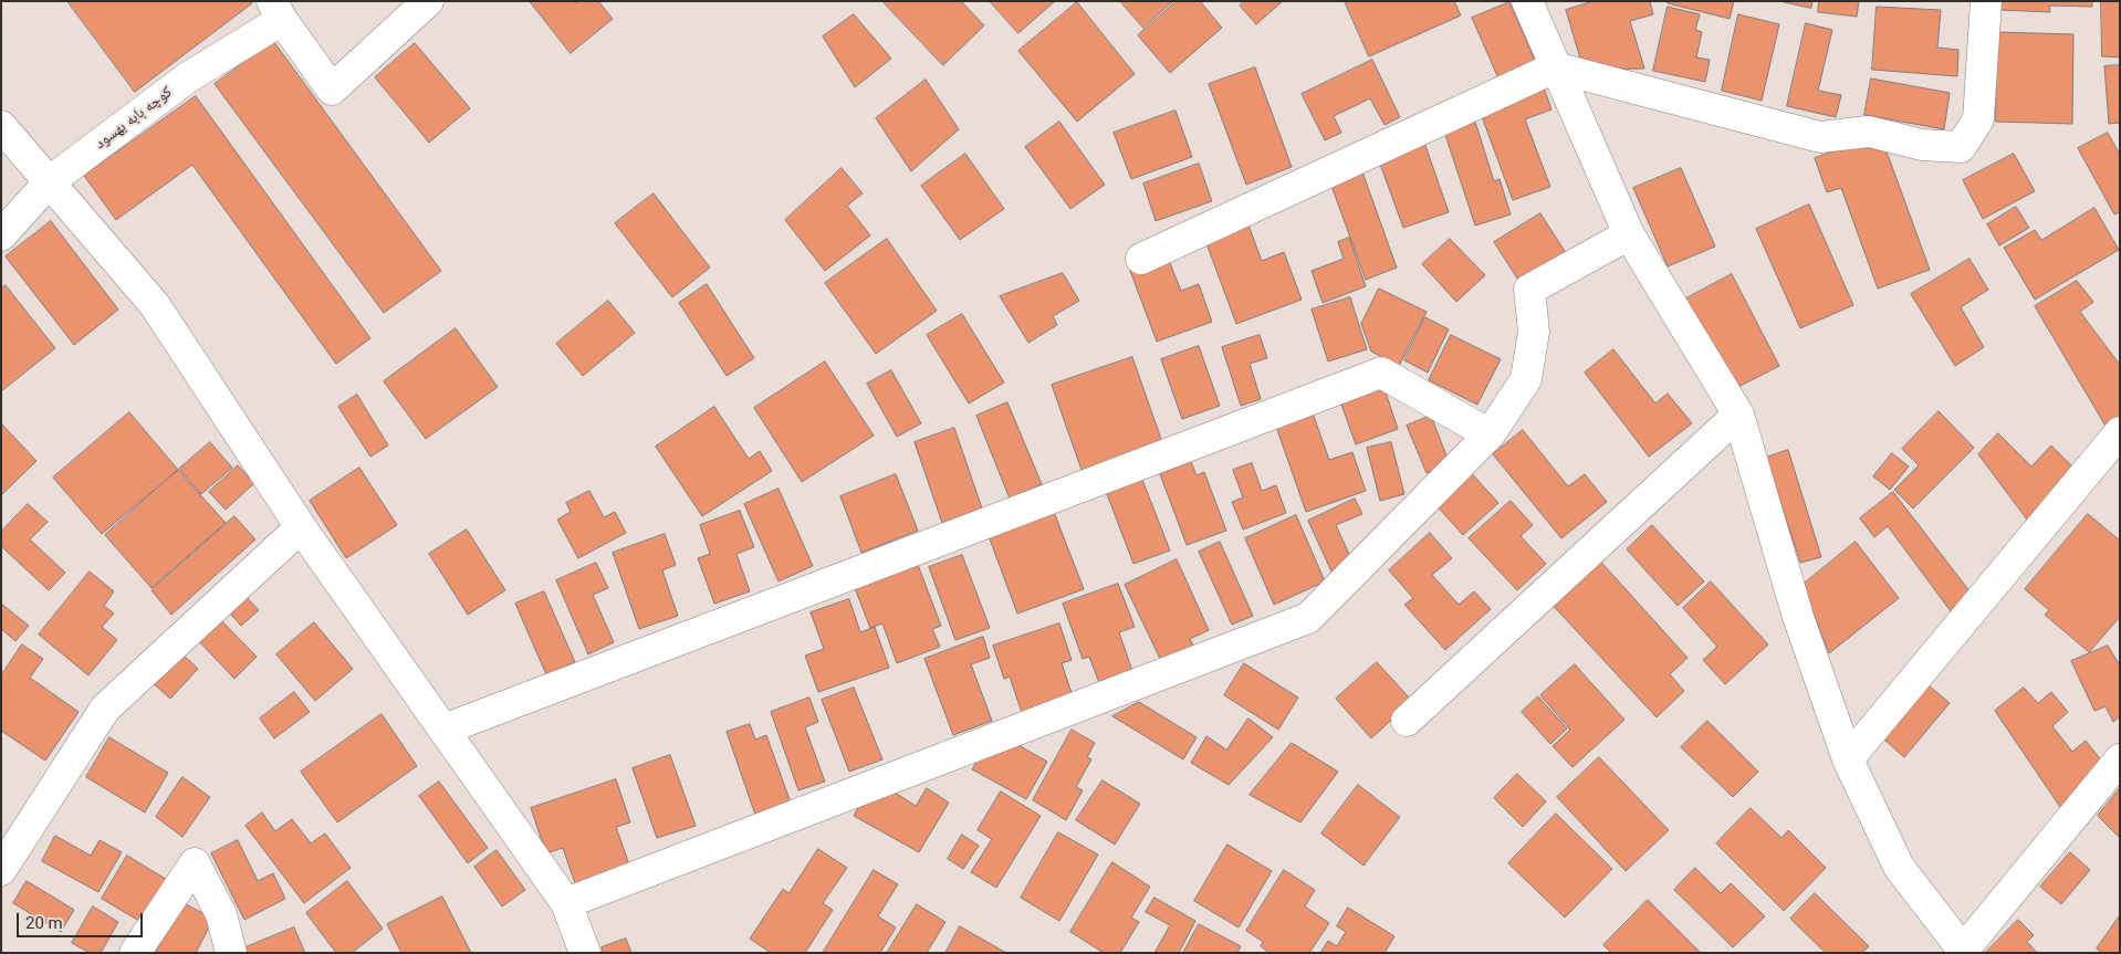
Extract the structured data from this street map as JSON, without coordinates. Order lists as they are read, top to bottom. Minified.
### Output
{"streets":{"street":["کوچه بابه بهسود"]},"scale_bar":"20 m"}
